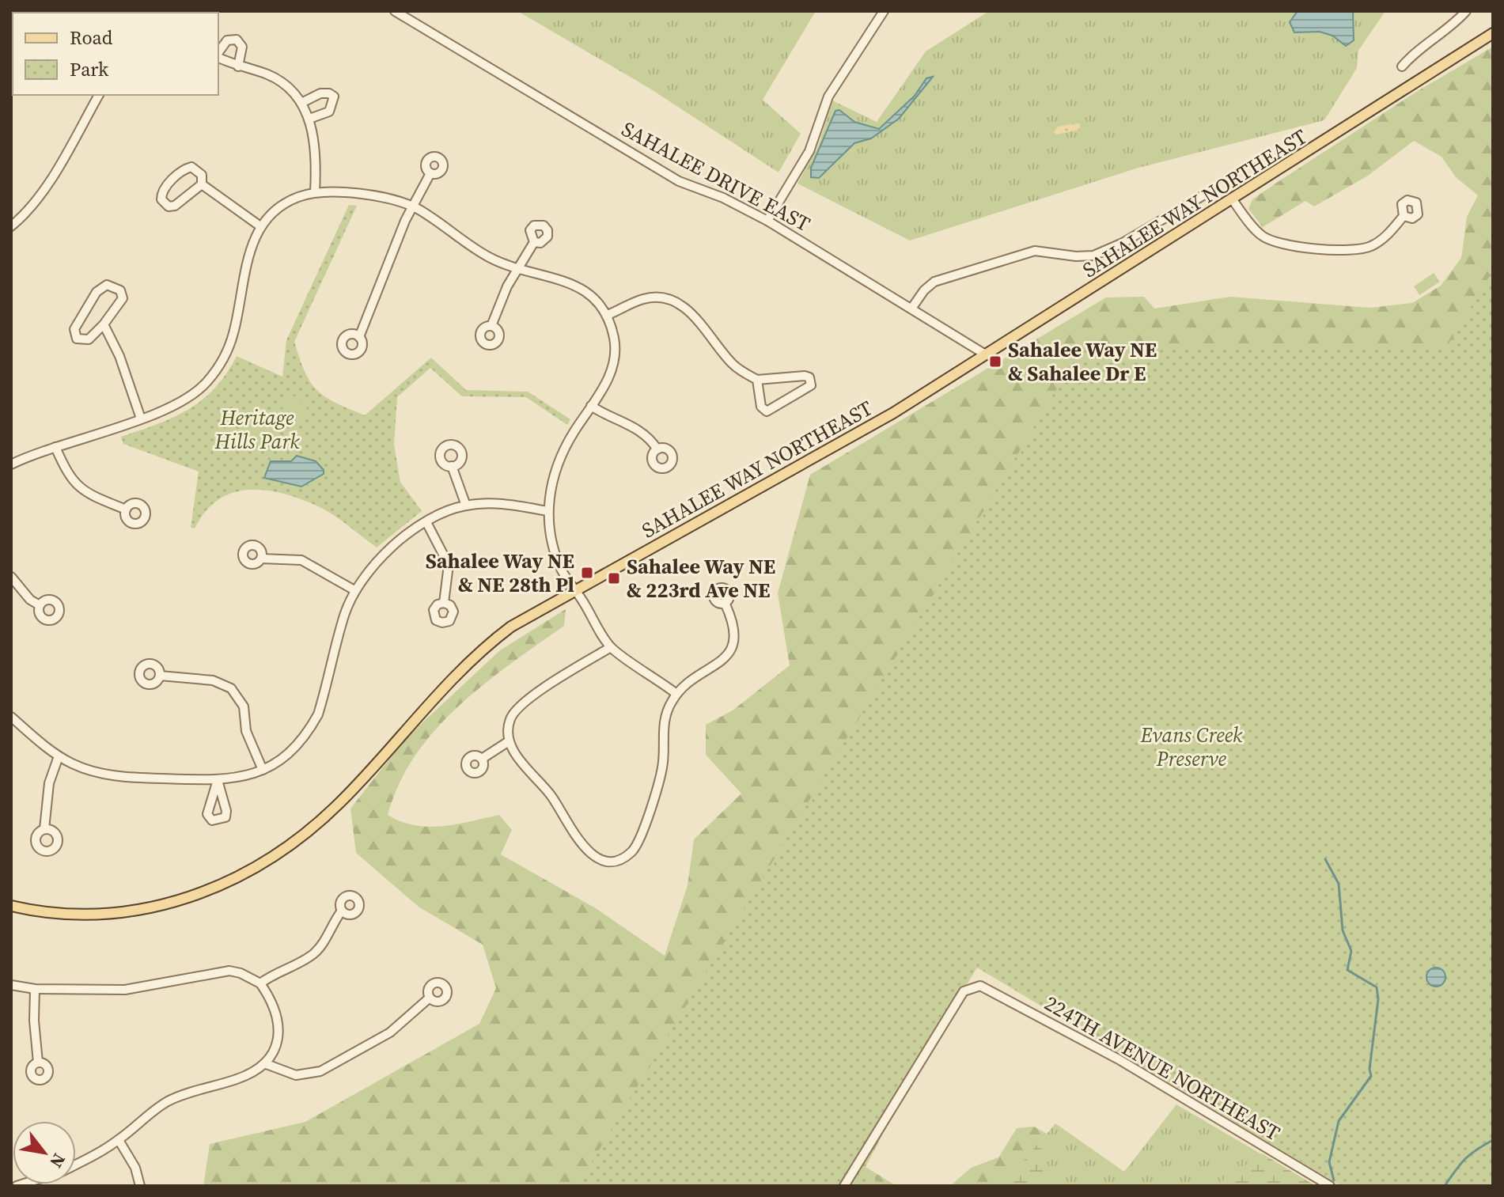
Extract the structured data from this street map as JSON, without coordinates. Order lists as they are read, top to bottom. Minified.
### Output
{"streets":{"main road":["SAHALEE WAY NORTHEAST"],"street":["SAHALEE DRIVE EAST","224TH AVENUE NORTHEAST"]},"crossings":[["SAHALEE DRIVE EAST","SAHALEE WAY NORTHEAST"]],"parks":["Heritage Hills Park","Evans Creek Preserve"],"places":{"transit":["Sahalee Way NE & Sahalee Dr E","Sahalee Way NE & NE 28th Pl","Sahalee Way NE & 223rd Ave NE"]},"legend":["Road","Park"],"north":"bottom right"}
